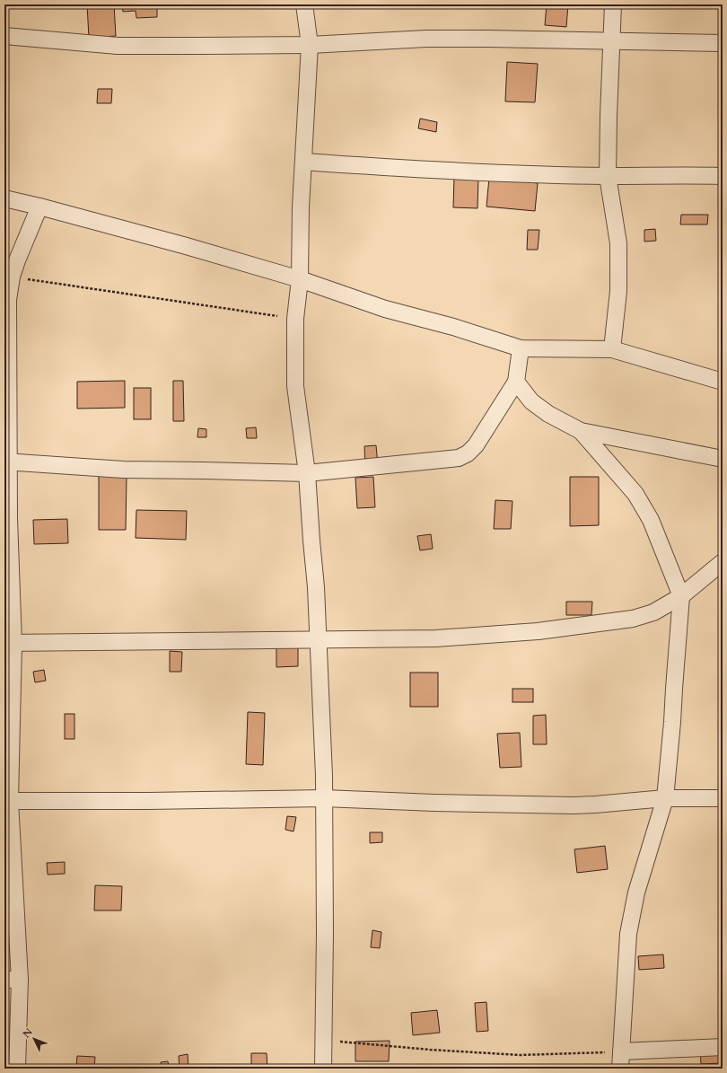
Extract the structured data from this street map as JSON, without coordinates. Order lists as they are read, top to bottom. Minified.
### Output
{"north":"top left"}
